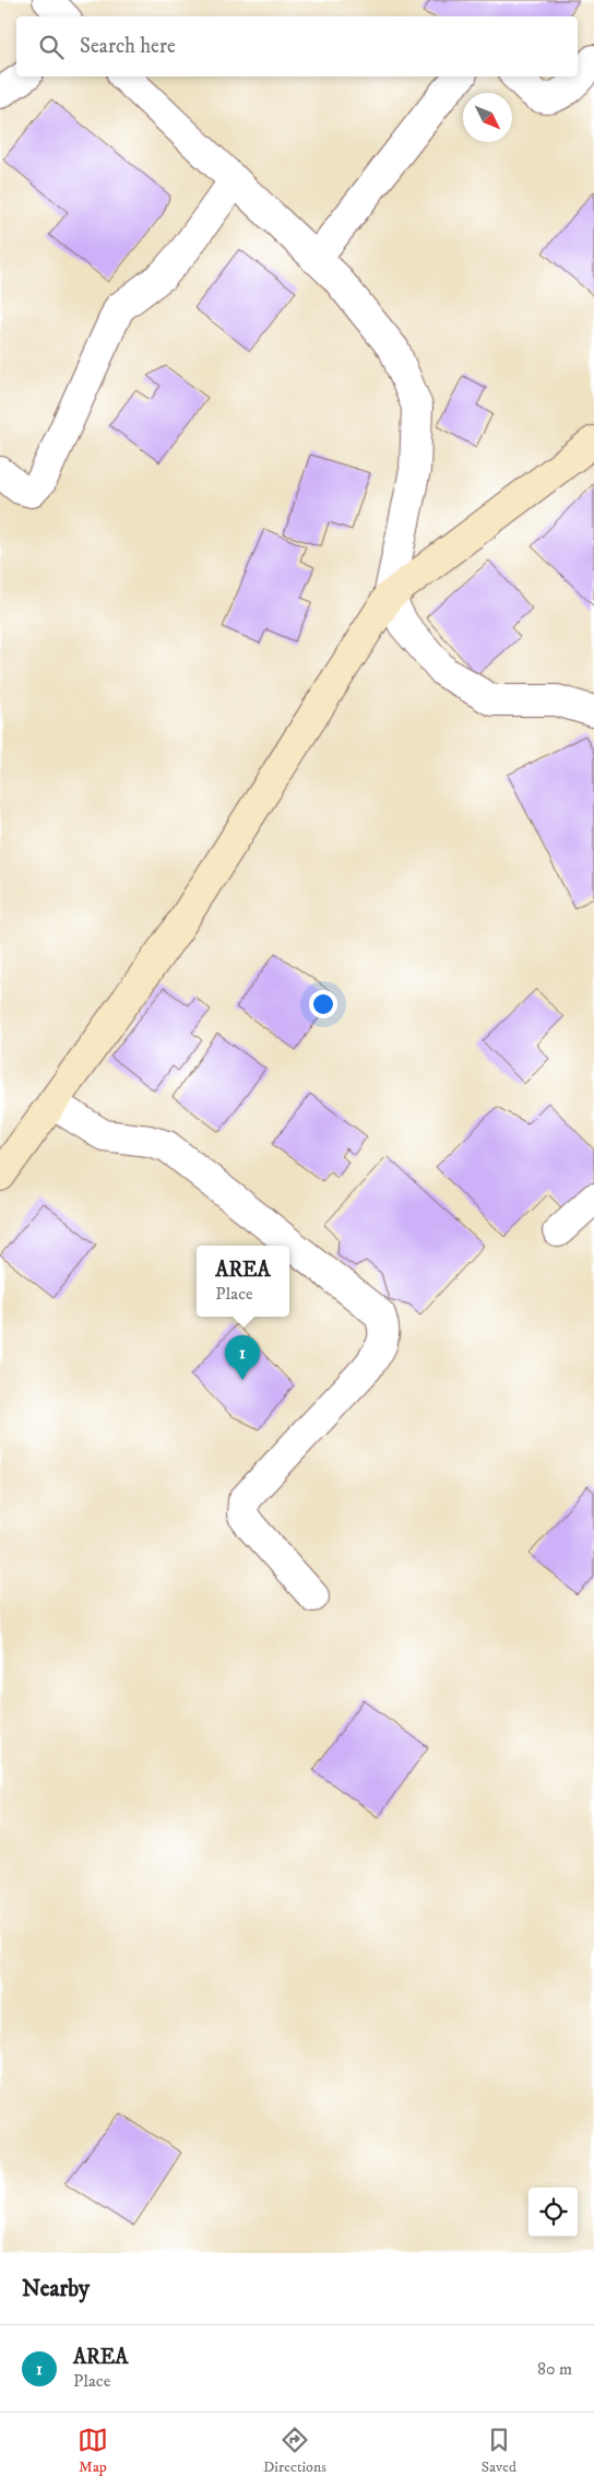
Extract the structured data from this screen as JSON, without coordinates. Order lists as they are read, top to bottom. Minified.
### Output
{"north":"bottom right","page":{"search":"Search here","popup":["AREA","Place"],"pins":"1","heading":"Nearby","list":[{"mark":"1","name":"AREA","note":"Place","value":"80 m"}],"nav":["Map","Directions","Saved"]}}
